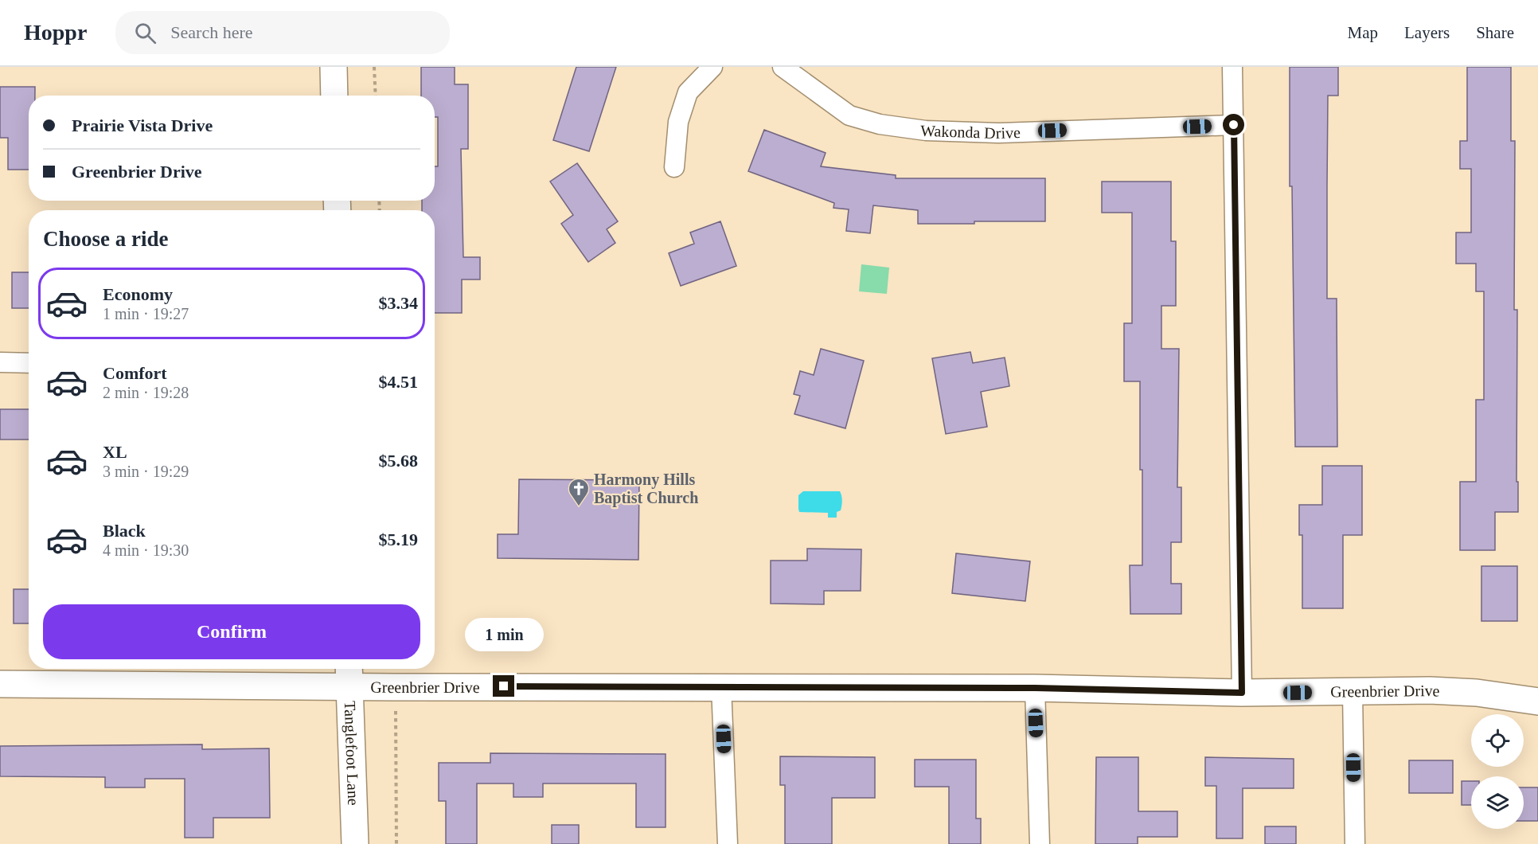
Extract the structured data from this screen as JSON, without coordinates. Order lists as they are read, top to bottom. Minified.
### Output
{"streets":{"street":["Wakonda Drive","Greenbrier Drive","Tanglefoot Lane"]},"crossings":[["Greenbrier Drive","Tanglefoot Lane"]],"places":{"church":["Harmony Hills Baptist Church"]},"page":{"header":"Hoppr","search":"Search here","nav":["Map","Layers","Share"],"banner":["Prairie Vista Drive","Greenbrier Drive"],"heading":"Choose a ride","list":[{"name":"Economy","note":"1 min · 19:27","value":"$3.34"},{"name":"Comfort","note":"2 min · 19:28","value":"$4.51"},{"name":"XL","note":"3 min · 19:29","value":"$5.68"},{"name":"Black","note":"4 min · 19:30","value":"$5.19"}],"buttons":"Confirm","bubble":"1 min"}}
